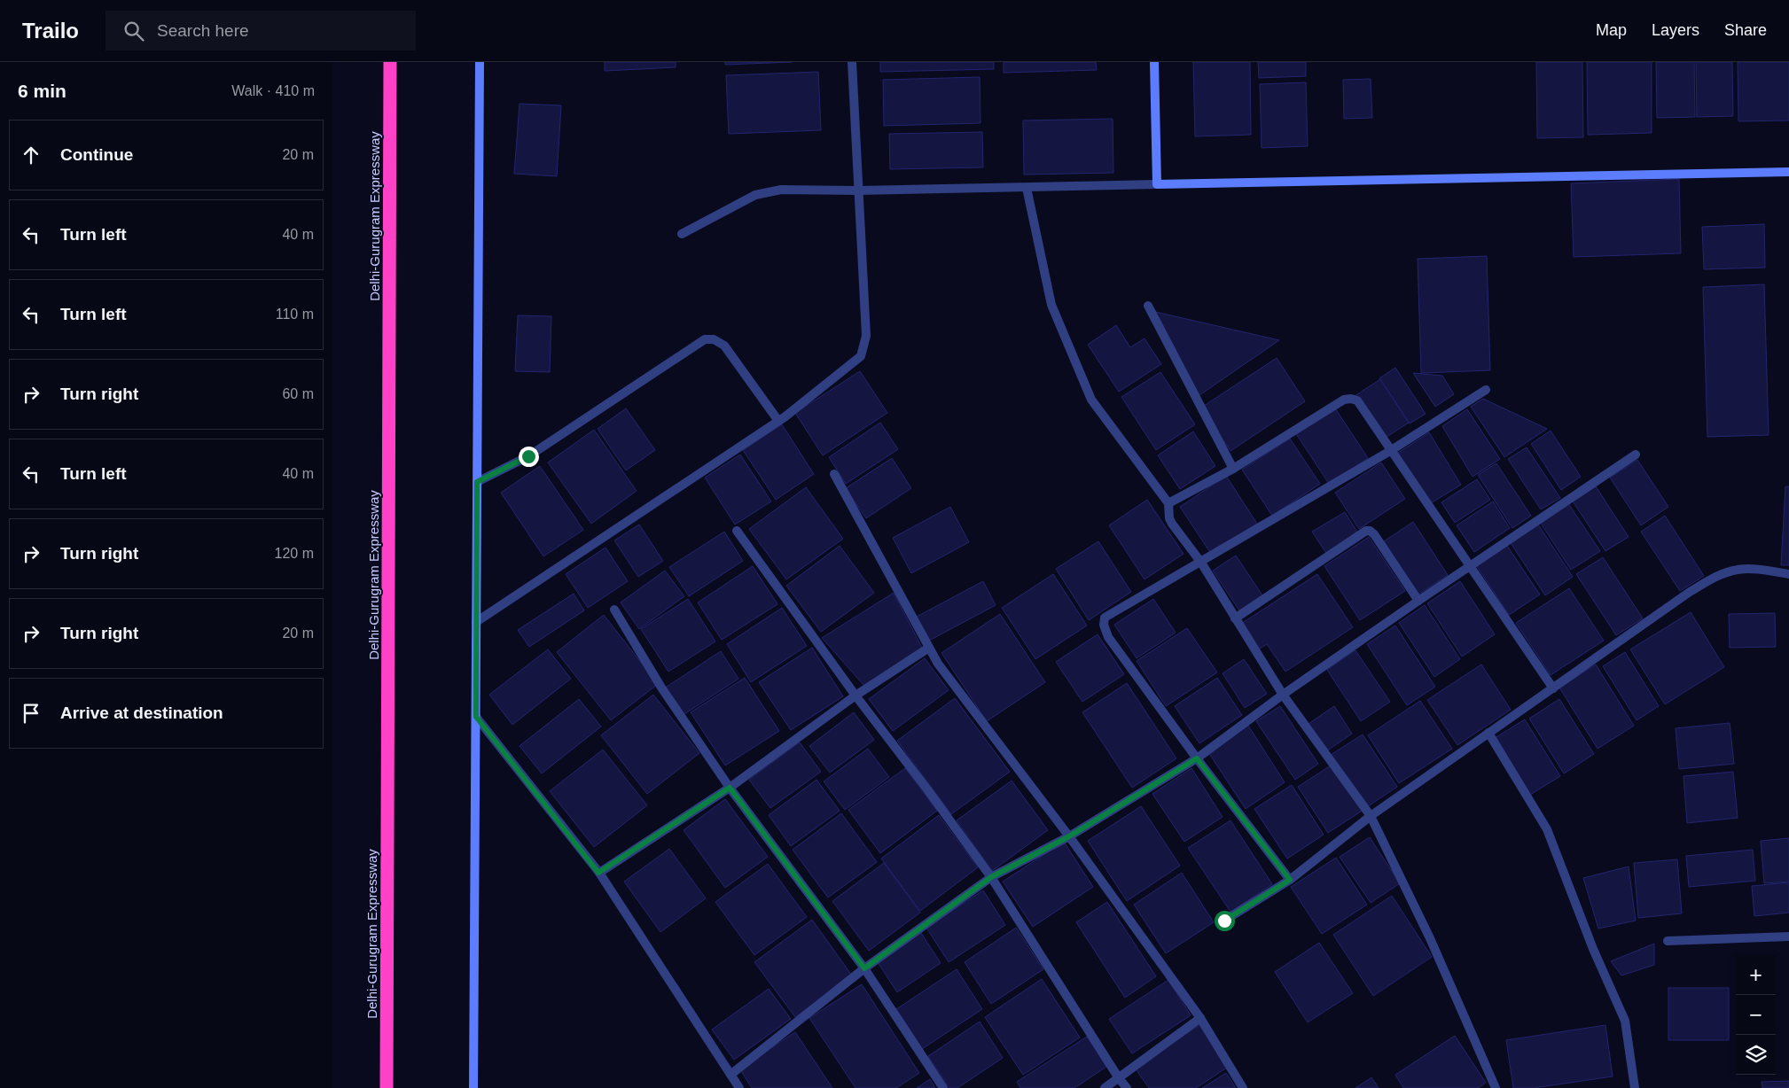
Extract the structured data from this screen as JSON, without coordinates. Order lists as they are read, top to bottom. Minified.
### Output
{"streets":{"highway":["Delhi-Gurugram Expressway"]},"page":{"header":"Trailo","search":"Search here","nav":["Map","Layers","Share"],"heading":["6 min","Walk · 410 m"],"list":[["Continue","20 m"],["Turn left","40 m"],["Turn left","110 m"],["Turn right","60 m"],["Turn left","40 m"],["Turn right","120 m"],["Turn right","20 m"],"Arrive at destination"],"map_buttons":["+","−"]}}
